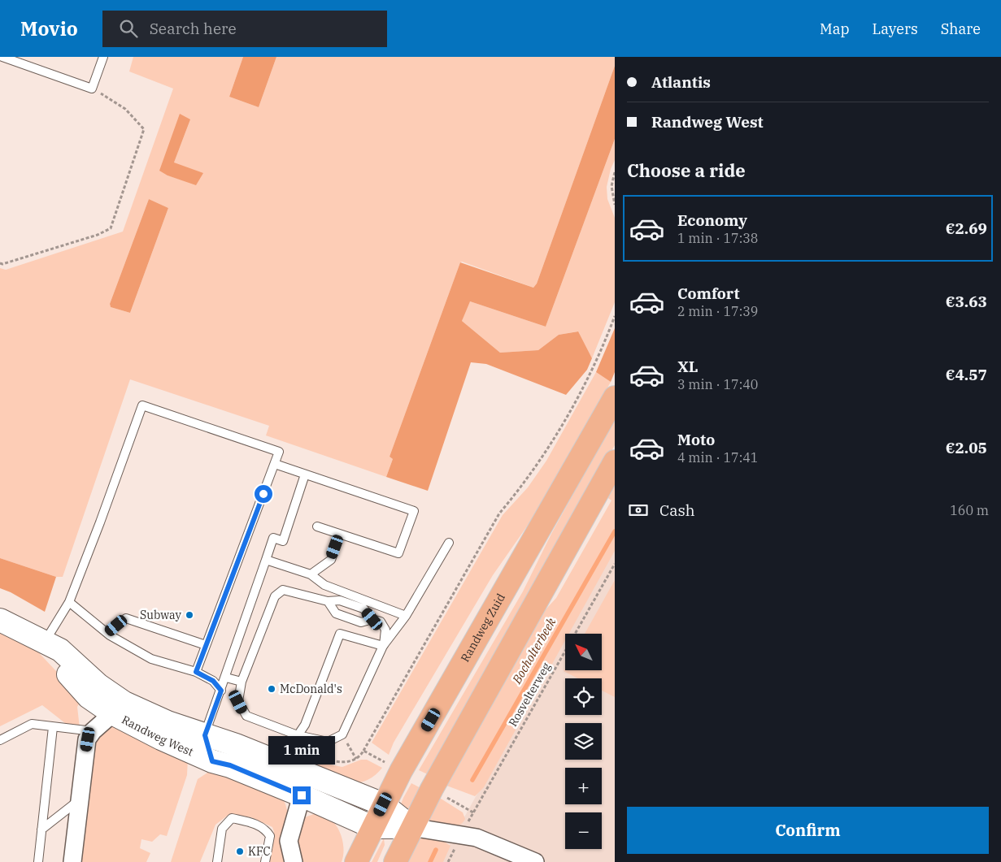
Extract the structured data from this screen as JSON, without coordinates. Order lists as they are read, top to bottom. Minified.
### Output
{"streets":{"main road":["Randweg Zuid"],"street":["Randweg West"],"path":["Rosvelterweg"]},"crossings":[["Randweg Zuid","Randweg West"],["Rosvelterweg","Randweg West"]],"water":["Bocholterbeek"],"places":["Subway","McDonald's","KFC"],"north":"top left","page":{"header":"Movio","search":"Search here","nav":["Map","Layers","Share"],"banner":["Atlantis","Randweg West"],"heading":"Choose a ride","list":[{"name":"Economy","note":"1 min · 17:38","value":"€2.69"},{"name":"Comfort","note":"2 min · 17:39","value":"€3.63"},{"name":"XL","note":"3 min · 17:40","value":"€4.57"},{"name":"Moto","note":"4 min · 17:41","value":"€2.05"}],"pay":["Cash","160 m"],"map_buttons":["+","−"],"bubble":"1 min","buttons":"Confirm"}}
